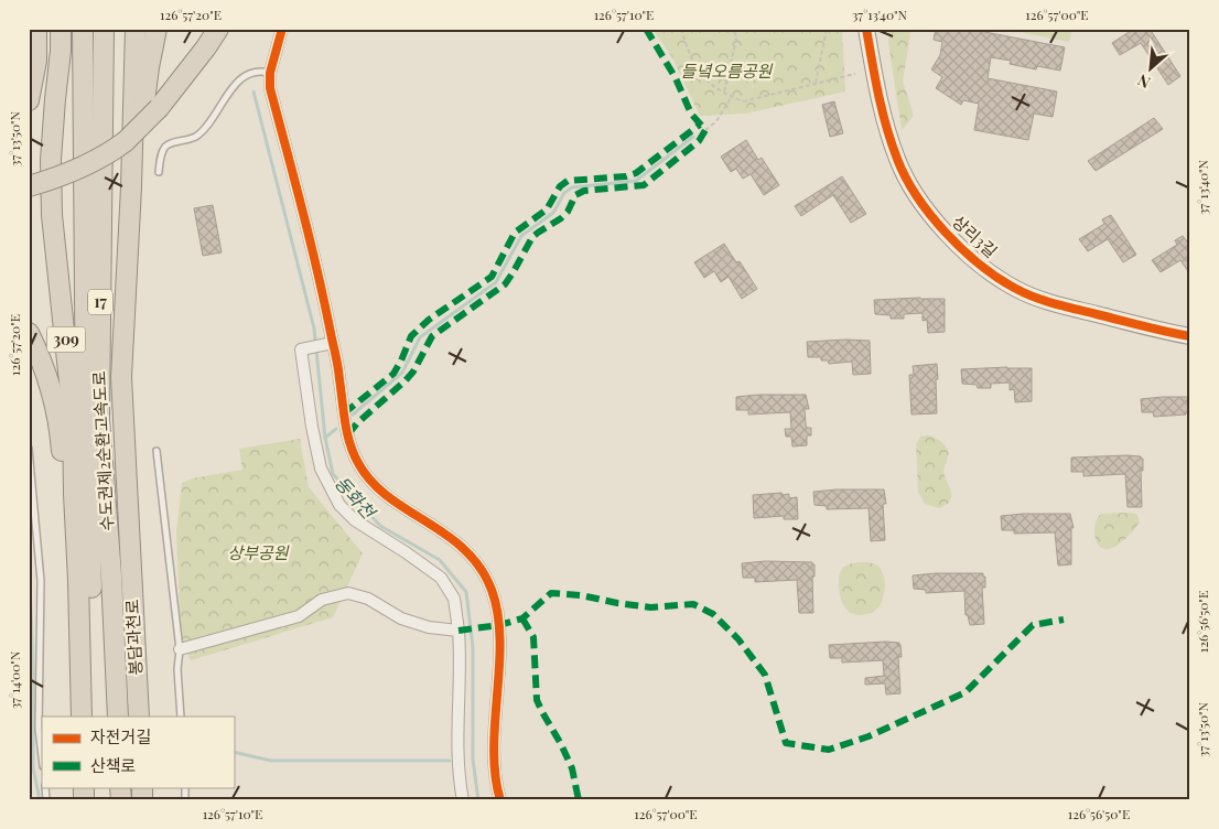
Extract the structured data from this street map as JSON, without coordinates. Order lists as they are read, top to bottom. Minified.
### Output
{"streets":{"highway":["17","309","수도권제2순환고속도로","봉담과천로"],"street":["상리3길"]},"crossings":[["17","309"],["17","수도권제2순환고속도로"],["309","수도권제2순환고속도로"]],"water":["동화천"],"parks":["들녘오름공원","상부공원"],"legend":["자전거길","산책로"],"north":"bottom left","coordinates":["126°57'20\"E","126°57'10\"E","37°13'40\"N","126°57'00\"E","37°13'50\"N","126°56'50\"E","37°14'00\"N"]}
